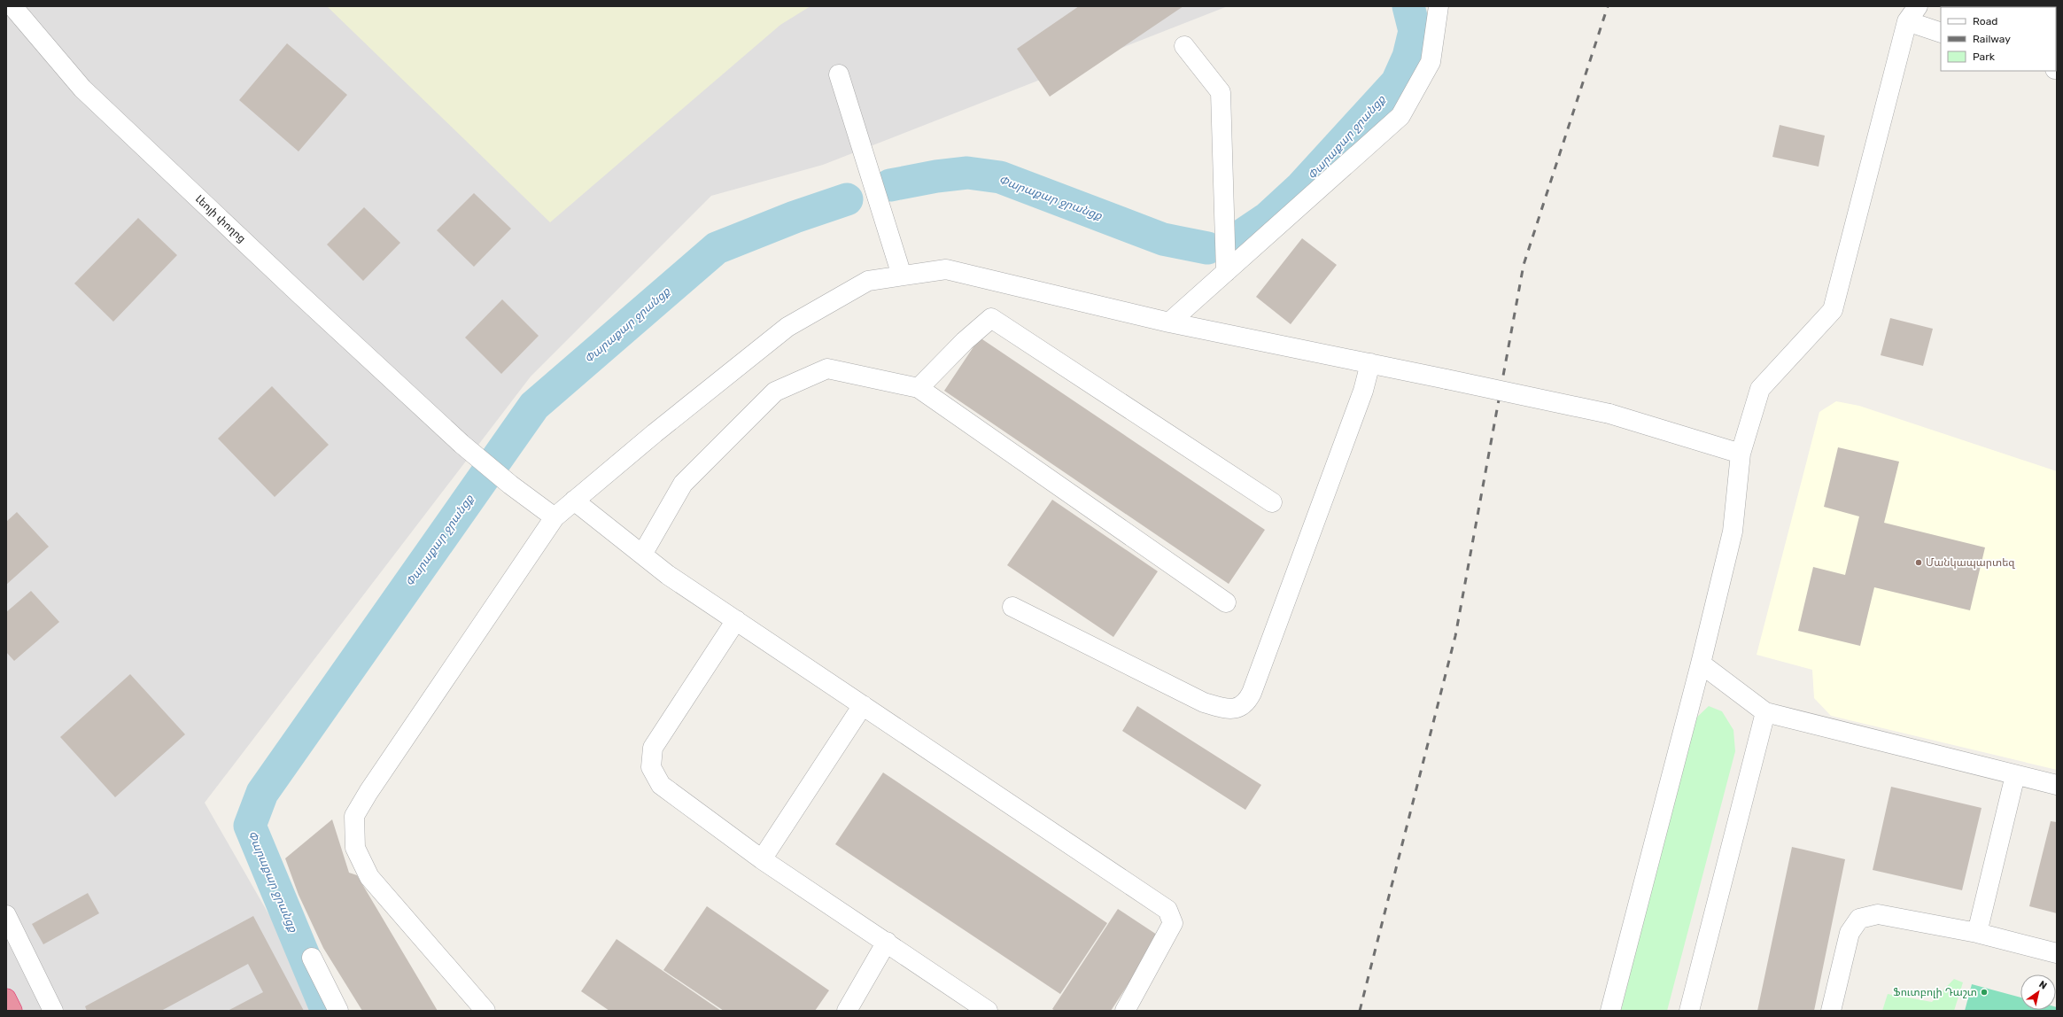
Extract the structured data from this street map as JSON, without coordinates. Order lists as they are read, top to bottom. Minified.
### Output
{"streets":{"street":["Լեոյի փողոց"]},"water":["Փարաքար ջրանցք"],"places":["Մանկապարտեզ","Ֆուտբոլի Դաշտ"],"legend":["Road","Railway","Park"],"north":"top right"}
